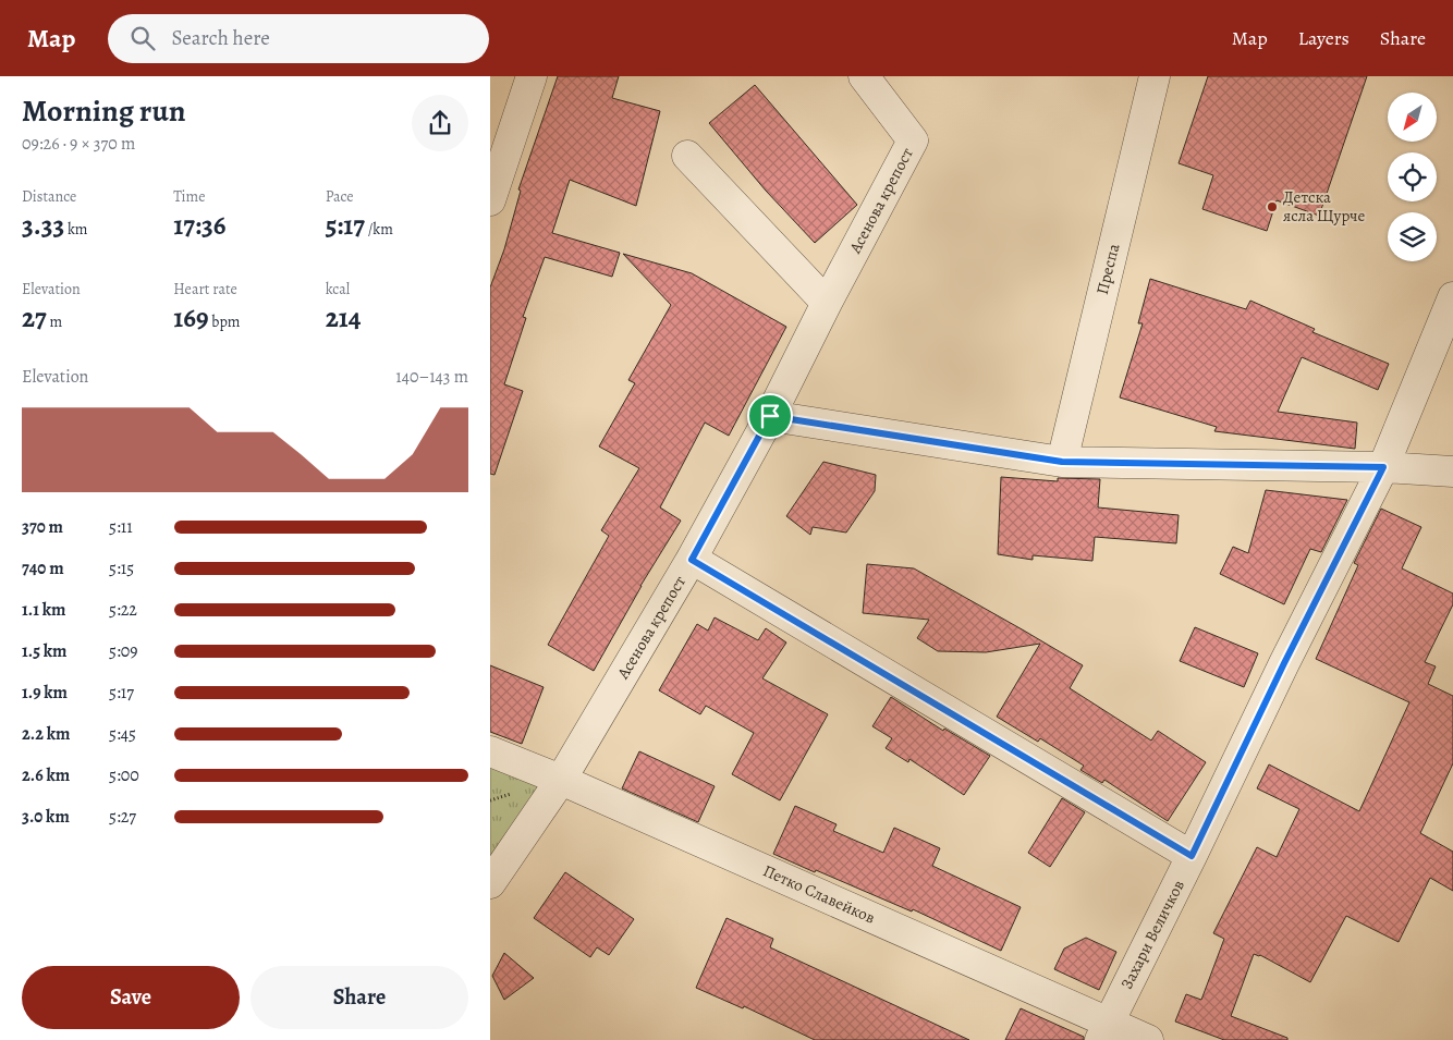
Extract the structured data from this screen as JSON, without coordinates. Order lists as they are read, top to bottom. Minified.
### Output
{"streets":{"street":["Асенова крепост","Преспа","Петко Славейков","Захари Величков"]},"crossings":[["Асенова крепост","Петко Славейков"],["Петко Славейков","Захари Величков"]],"places":["Детска ясла Щурче"],"north":"bottom left","page":{"header":"Map","search":"Search here","nav":["Map","Layers","Share"],"heading":["Morning run","09:26 · 9 × 370 m"],"stats":[["Distance","3.33 km"],["Time","17:36"],["Pace","5:17 /km"],["Elevation","27 m"],["Heart rate","169 bpm"],["kcal","214"]],"chart":["Elevation","140–143 m"],"list":[{"name":"370 m","note":"5:11"},{"name":"740 m","note":"5:15"},{"name":"1.1 km","note":"5:22"},{"name":"1.5 km","note":"5:09"},{"name":"1.9 km","note":"5:17"},{"name":"2.2 km","note":"5:45"},{"name":"2.6 km","note":"5:00"},{"name":"3.0 km","note":"5:27"}],"buttons":["Save","Share"]}}
